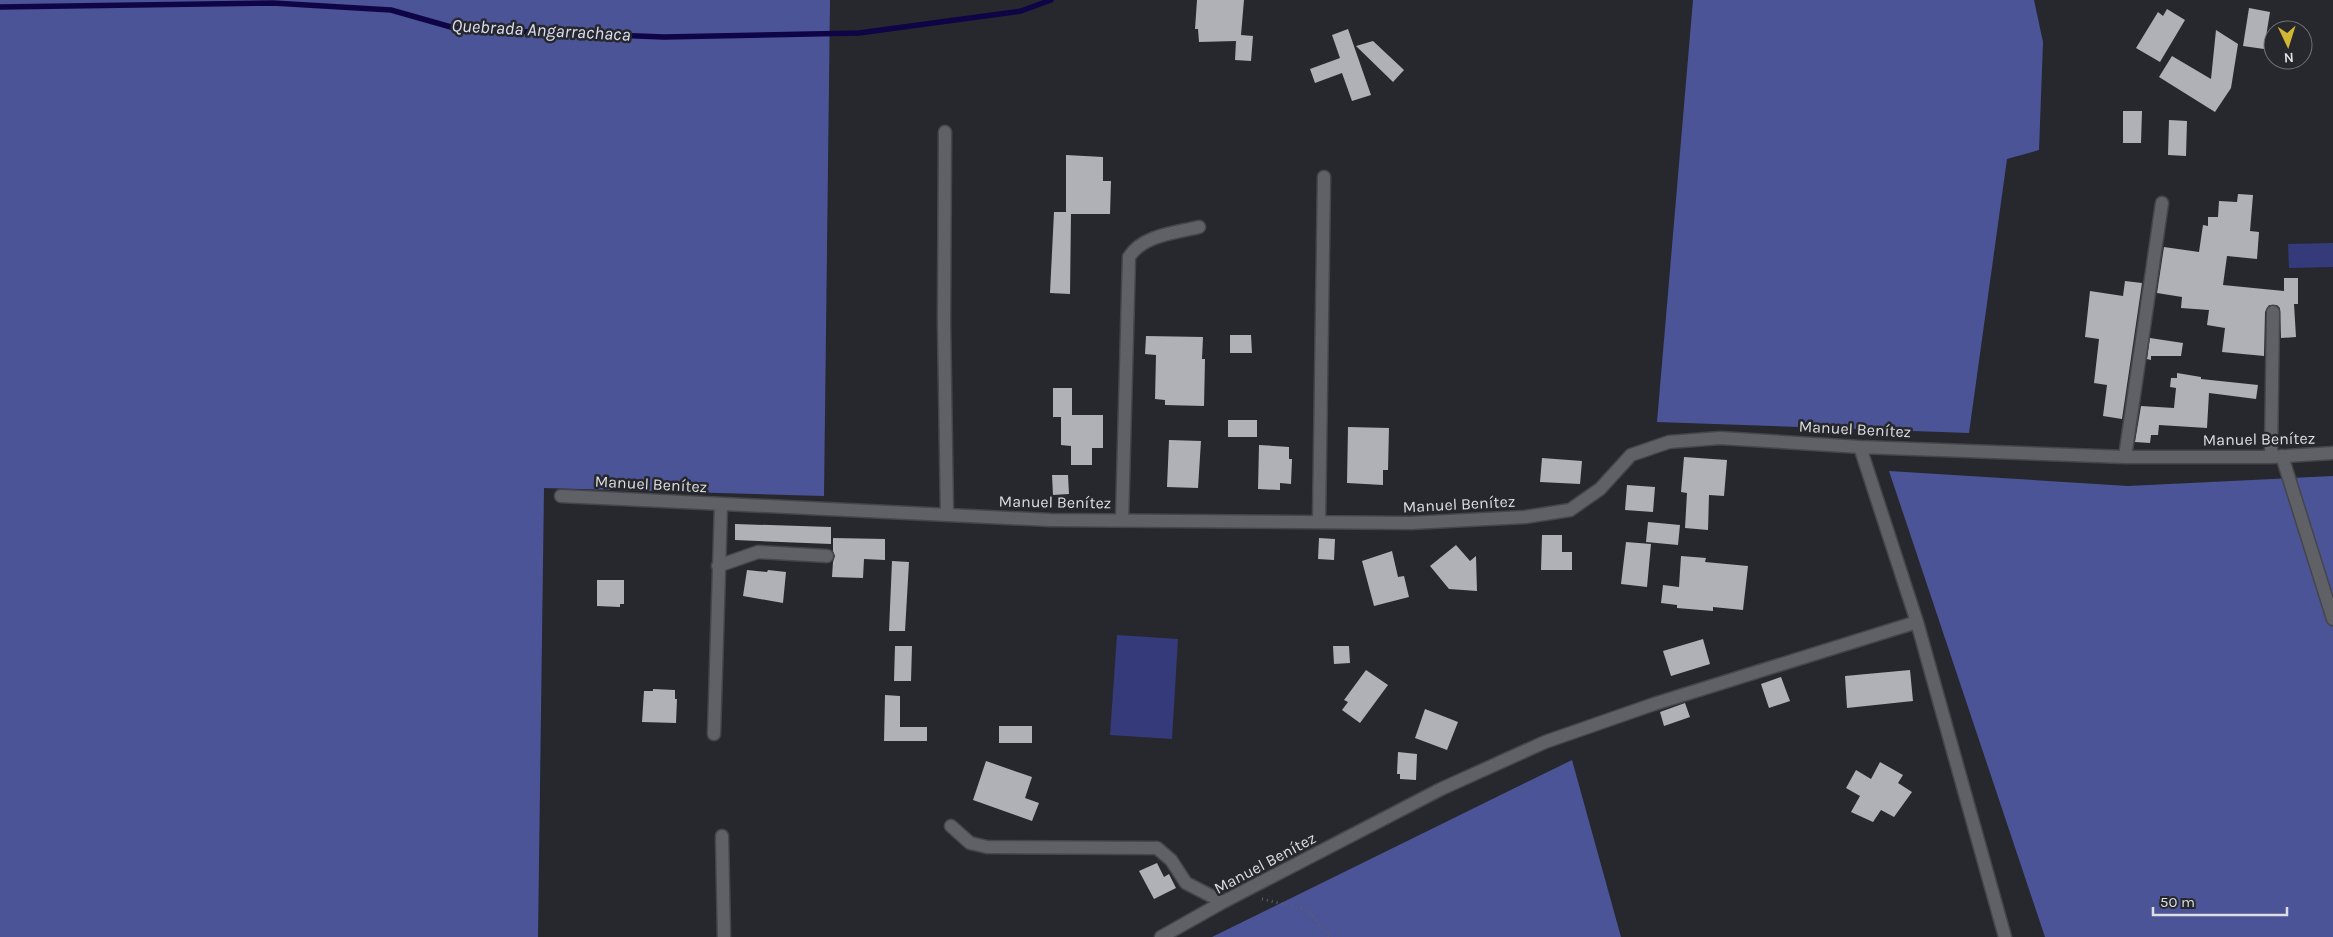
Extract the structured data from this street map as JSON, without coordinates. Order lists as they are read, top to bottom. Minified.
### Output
{"streets":{"street":["Manuel Benítez"]},"water":["Quebrada Angarrachaca"],"scale_bar":"50 m","north":"bottom"}
